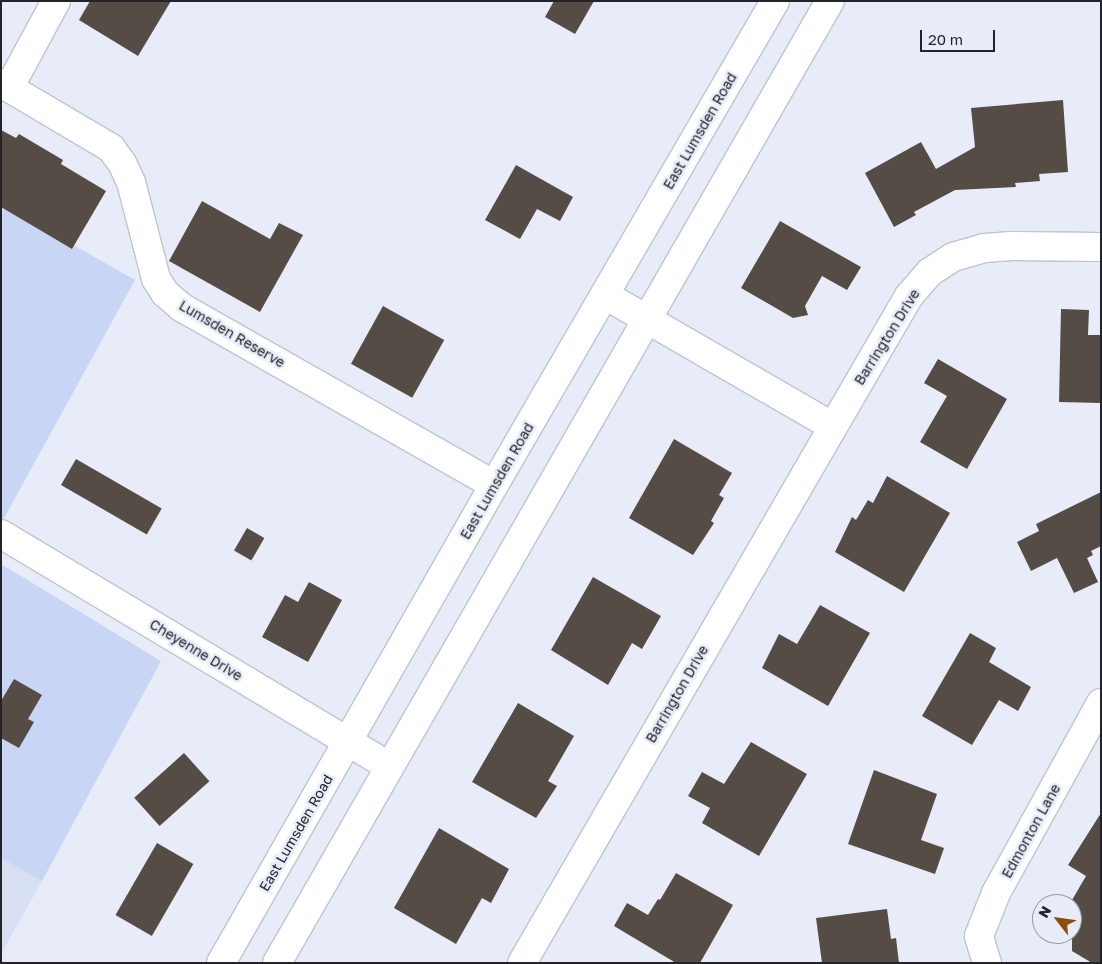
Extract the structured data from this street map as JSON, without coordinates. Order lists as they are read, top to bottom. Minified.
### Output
{"streets":{"street":["East Lumsden Road","Lumsden Reserve","Barrington Drive","Cheyenne Drive","Edmonton Lane"]},"crossings":[["East Lumsden Road","Lumsden Reserve"],["East Lumsden Road","Cheyenne Drive"]],"scale_bar":"20 m","north":"top left"}
